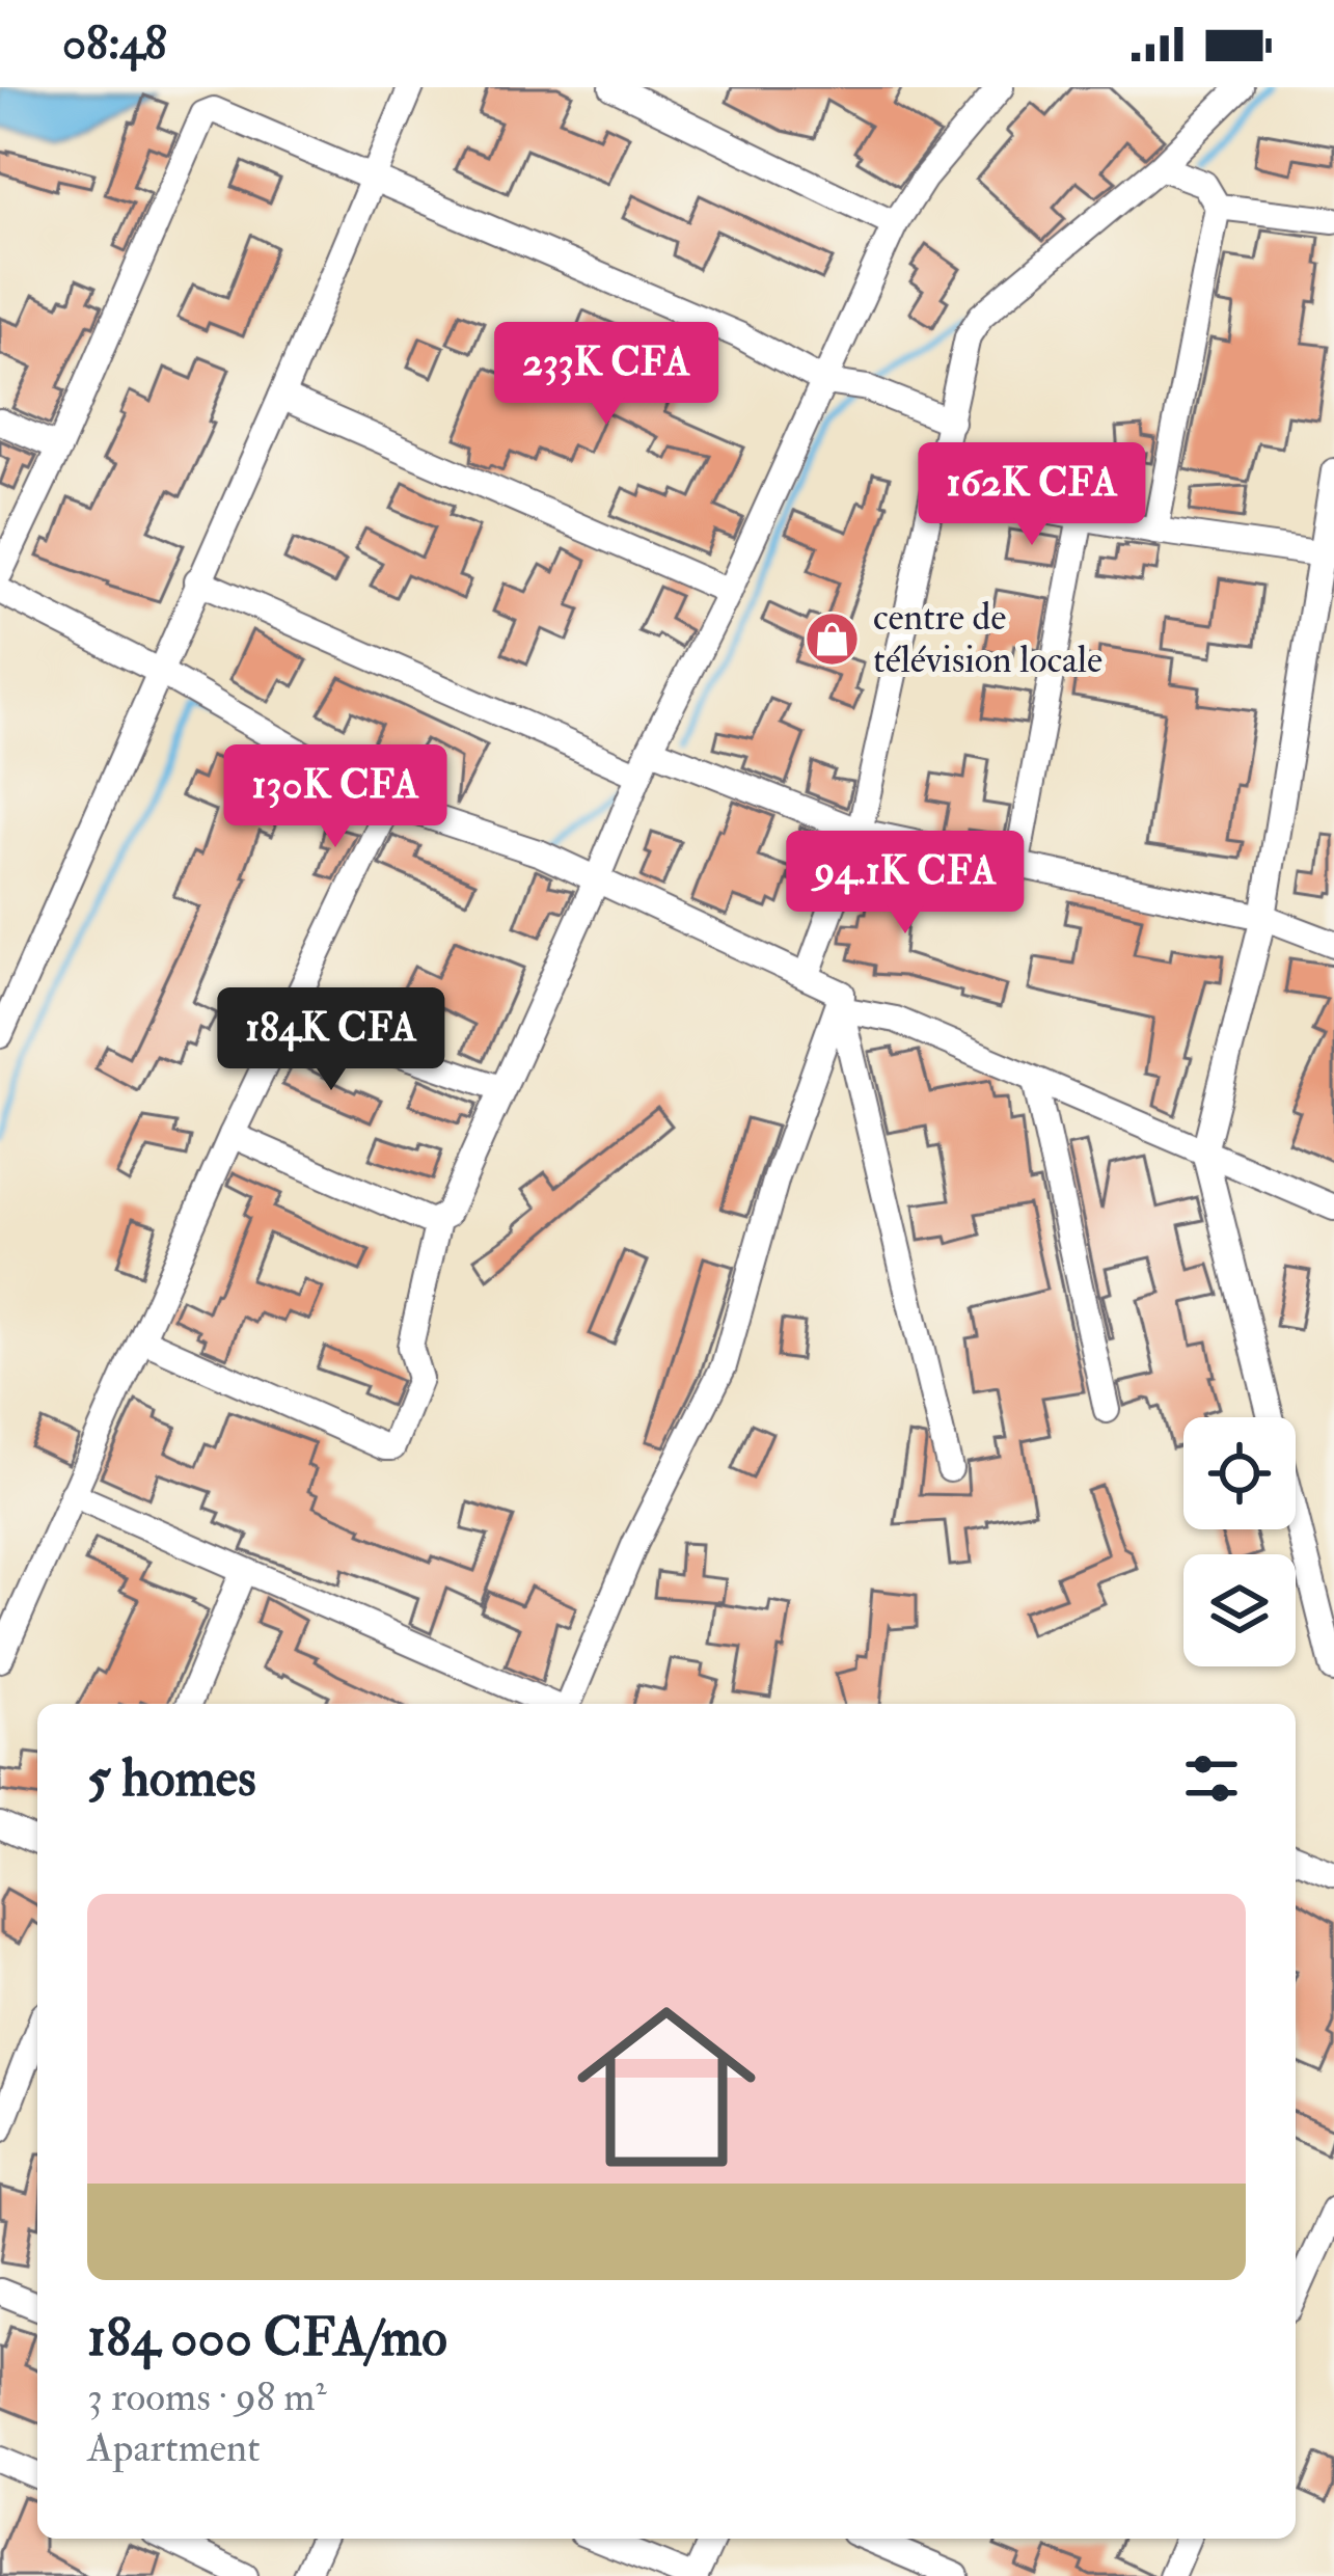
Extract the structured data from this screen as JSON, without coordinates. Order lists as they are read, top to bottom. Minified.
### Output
{"places":{"shop":["centre de télévision locale"]},"page":{"status":"08:48","price":["233K CFA","162K CFA","130K CFA","94.1K CFA","184K CFA"],"heading":"5 homes","list":[{"name":"184 000 CFA/mo","note":"3 rooms · 98 m² · Apartment"}]}}
